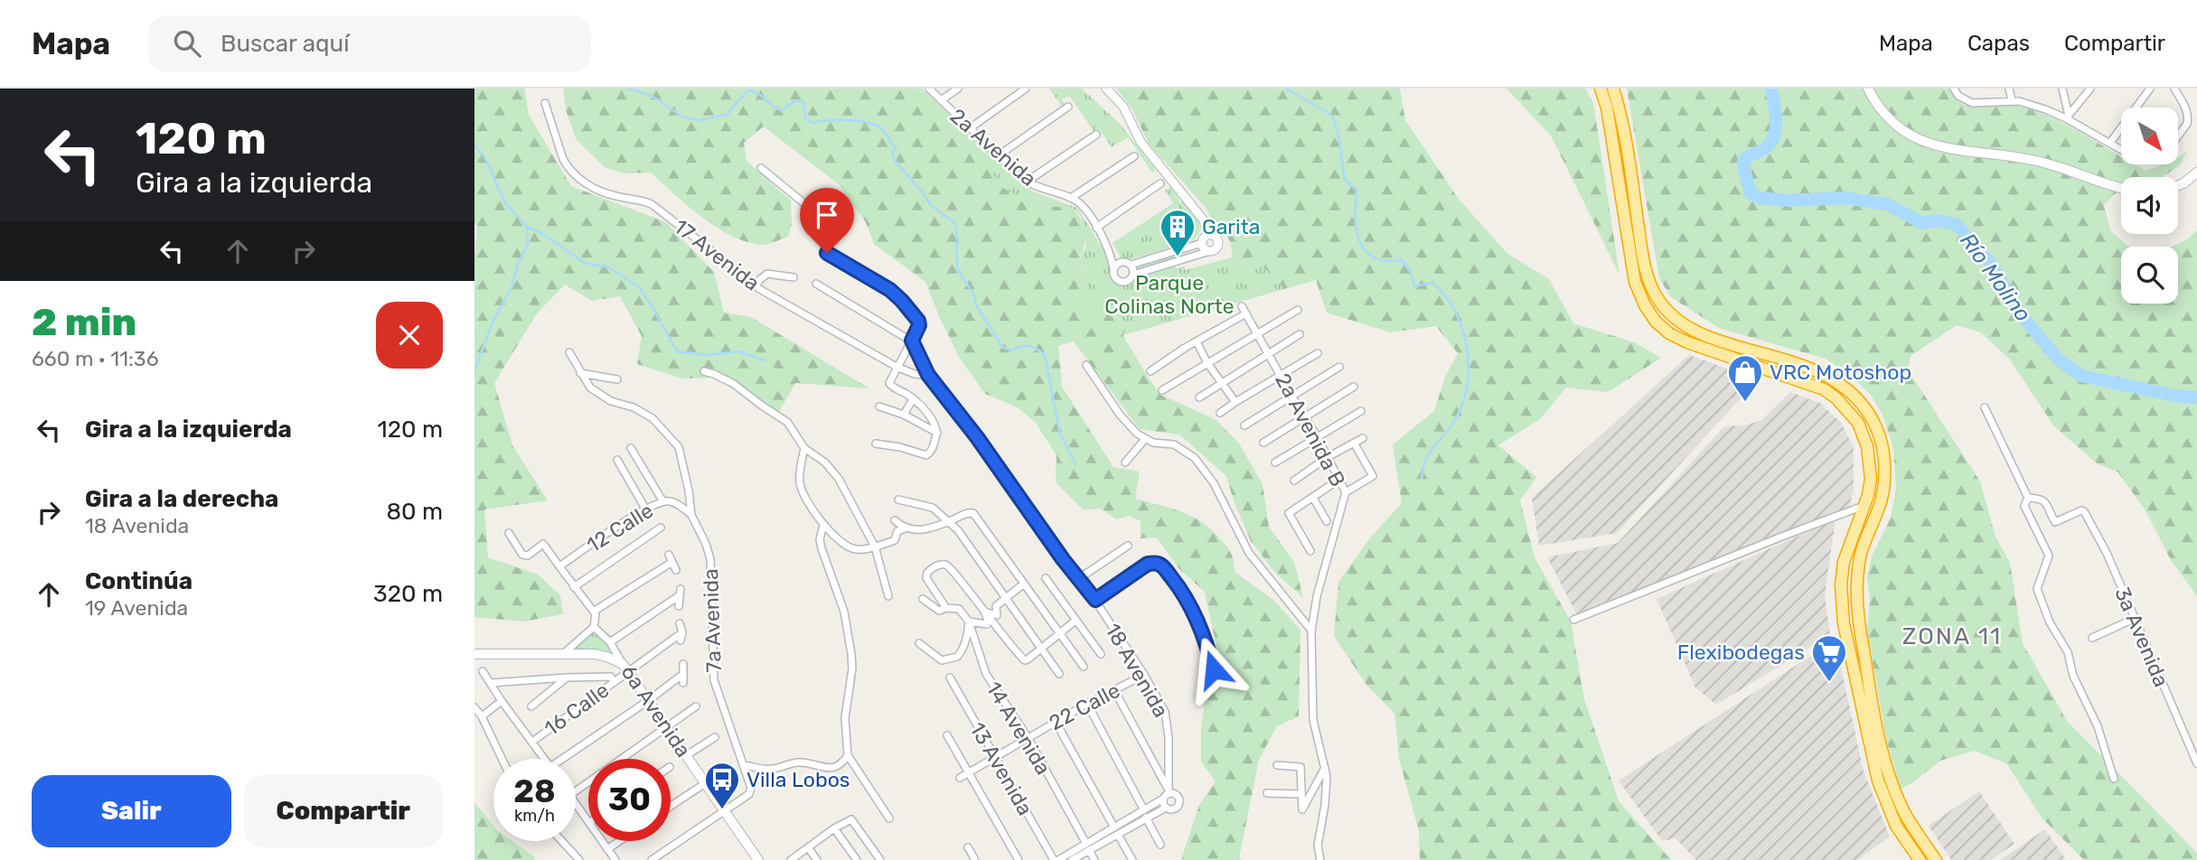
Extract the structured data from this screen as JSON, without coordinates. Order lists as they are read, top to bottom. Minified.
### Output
{"streets":{"main road":["6a Avenida"],"street":["2a Avenida","17 Avenida","2a Avenida B","12 Calle","7a Avenida","3a Avenida","18 Avenida","22 Calle","16 Calle","14 Avenida","13 Avenida"]},"crossings":[["17 Avenida","18 Avenida"],["12 Calle","7a Avenida"],["7a Avenida","6a Avenida"],["18 Avenida","22 Calle"],["22 Calle","14 Avenida"],["22 Calle","13 Avenida"],["16 Calle","6a Avenida"]],"districts":["ZONA 11"],"water":["Río Molino"],"parks":["Parque Colinas Norte"],"places":{"building":["Garita"],"shop":["VRC Motoshop"],"supermarket":["Flexibodegas"],"bus stop":["Villa Lobos"]},"north":"bottom right","page":{"header":"Mapa","search":"Buscar aquí","nav":["Mapa","Capas","Compartir"],"turn":["120 m","Gira a la izquierda"],"heading":["2 min","660 m · 11:36"],"list":[{"name":"Gira a la izquierda","value":"120 m"},{"name":"Gira a la derecha","note":"18 Avenida","value":"80 m"},{"name":"Continúa","note":"19 Avenida","value":"320 m"}],"speed":"28 km/h","limit":"30","buttons":["Salir","Compartir"]}}
